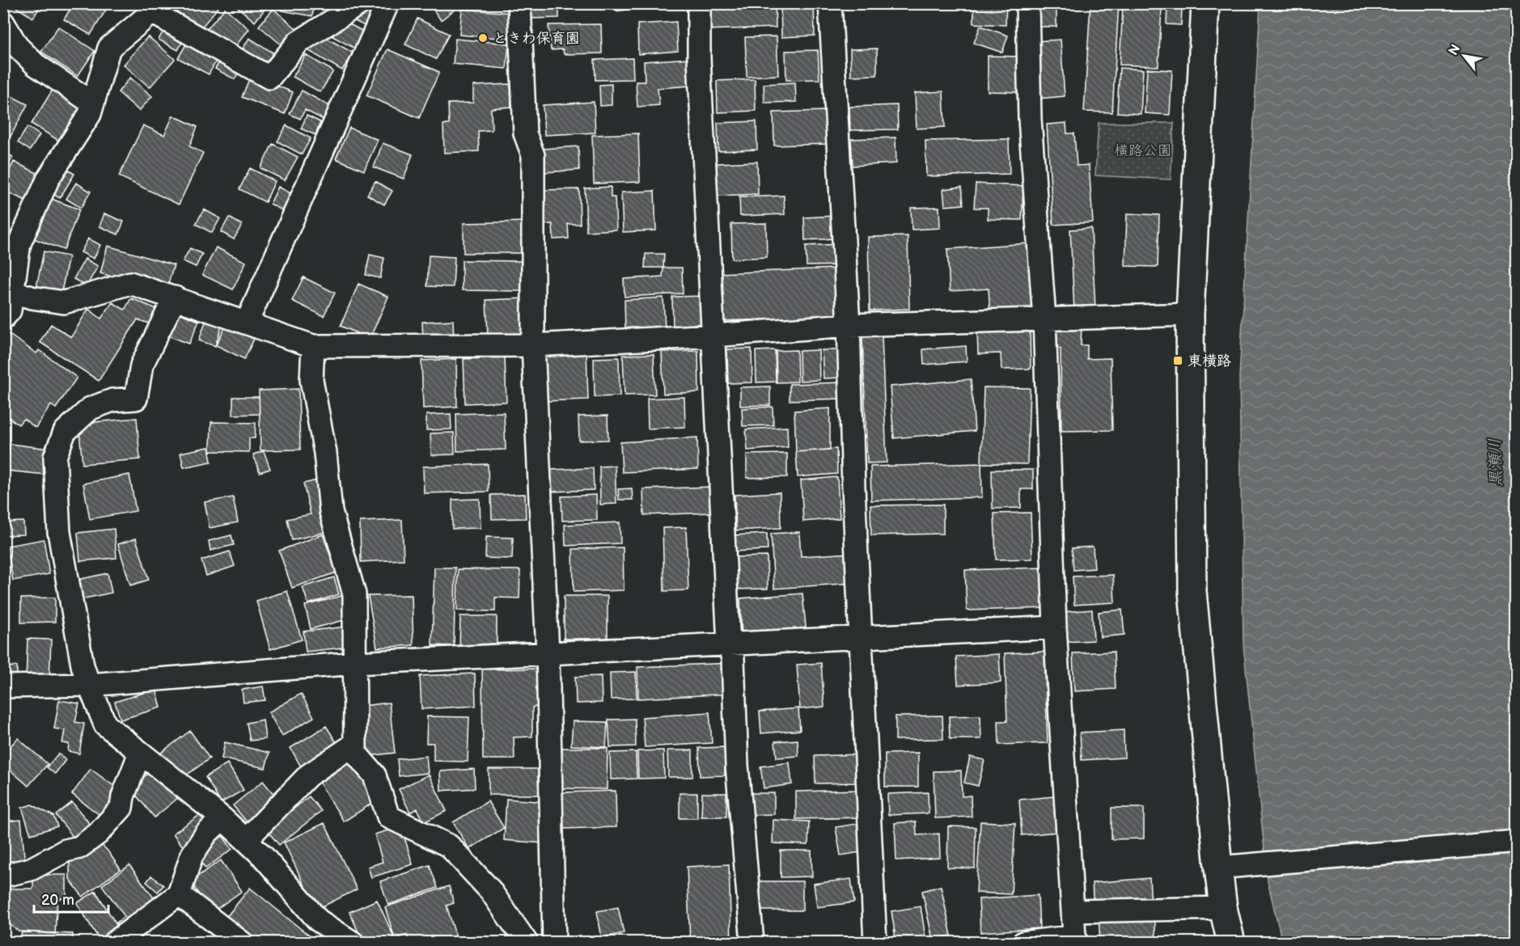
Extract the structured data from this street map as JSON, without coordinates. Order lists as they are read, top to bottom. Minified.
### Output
{"water":["黒瀬川"],"parks":["横路公園"],"places":{"other":["ときわ保育園"],"transit":["東横路"]},"scale_bar":"20 m","north":"top left"}
